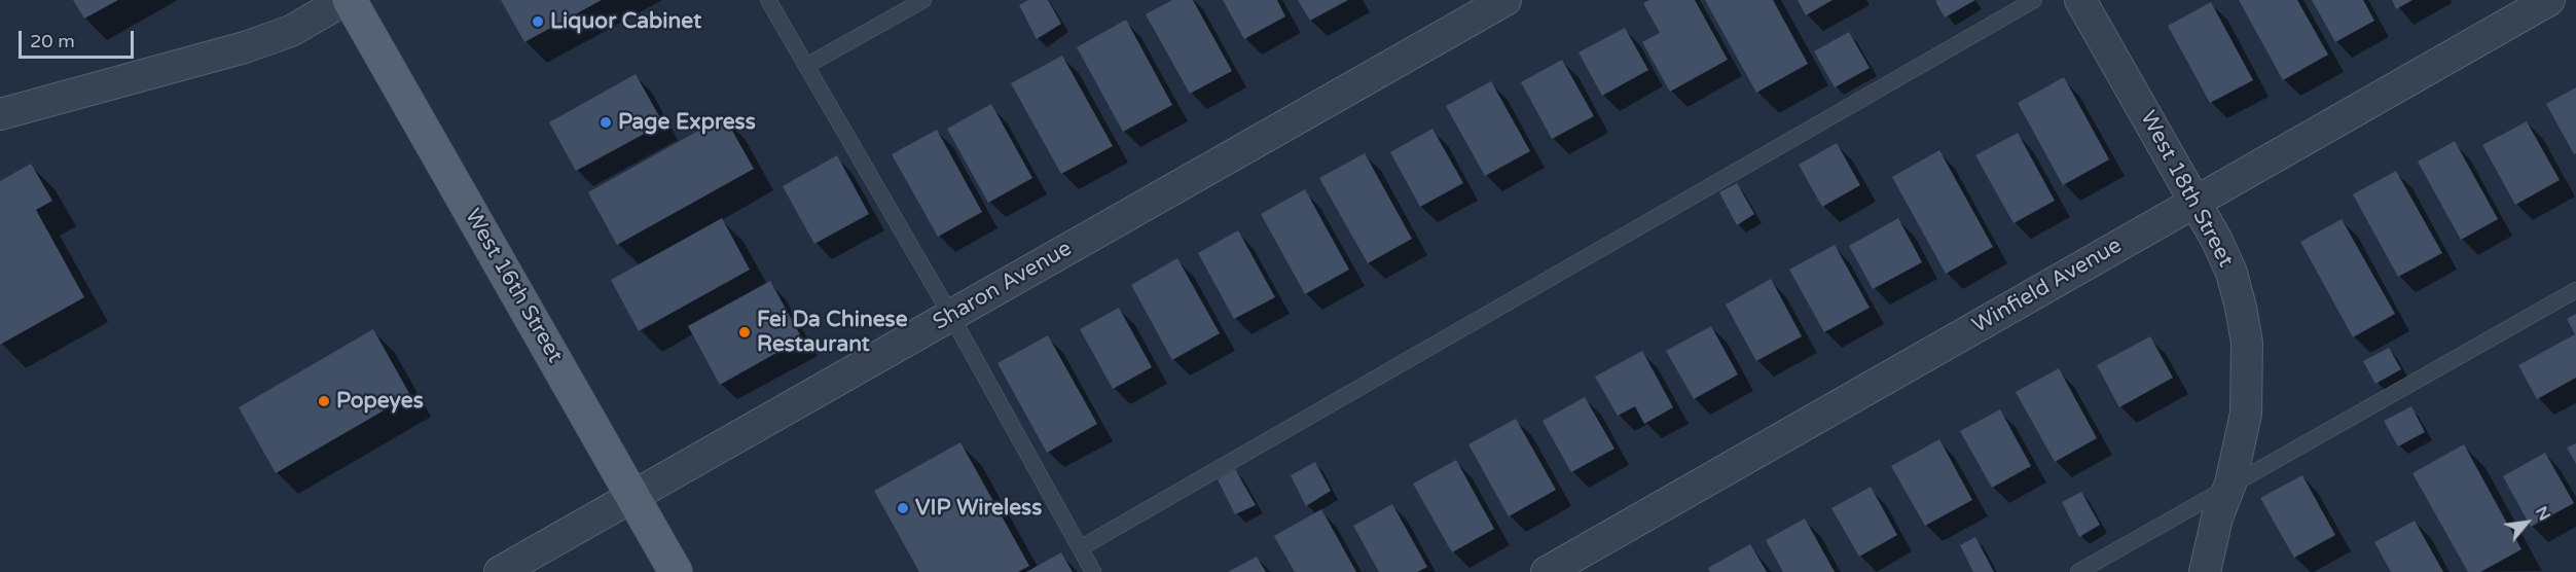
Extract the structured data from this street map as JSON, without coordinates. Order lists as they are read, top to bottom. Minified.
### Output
{"streets":{"main road":["West 16th Street"],"street":["West 18th Street","Sharon Avenue","Winfield Avenue"]},"crossings":[["West 18th Street","Winfield Avenue"],["West 16th Street","Sharon Avenue"]],"places":["Liquor Cabinet","Page Express","Fei Da Chinese Restaurant","Popeyes","VIP Wireless"],"scale_bar":"20 m","north":"top right"}
